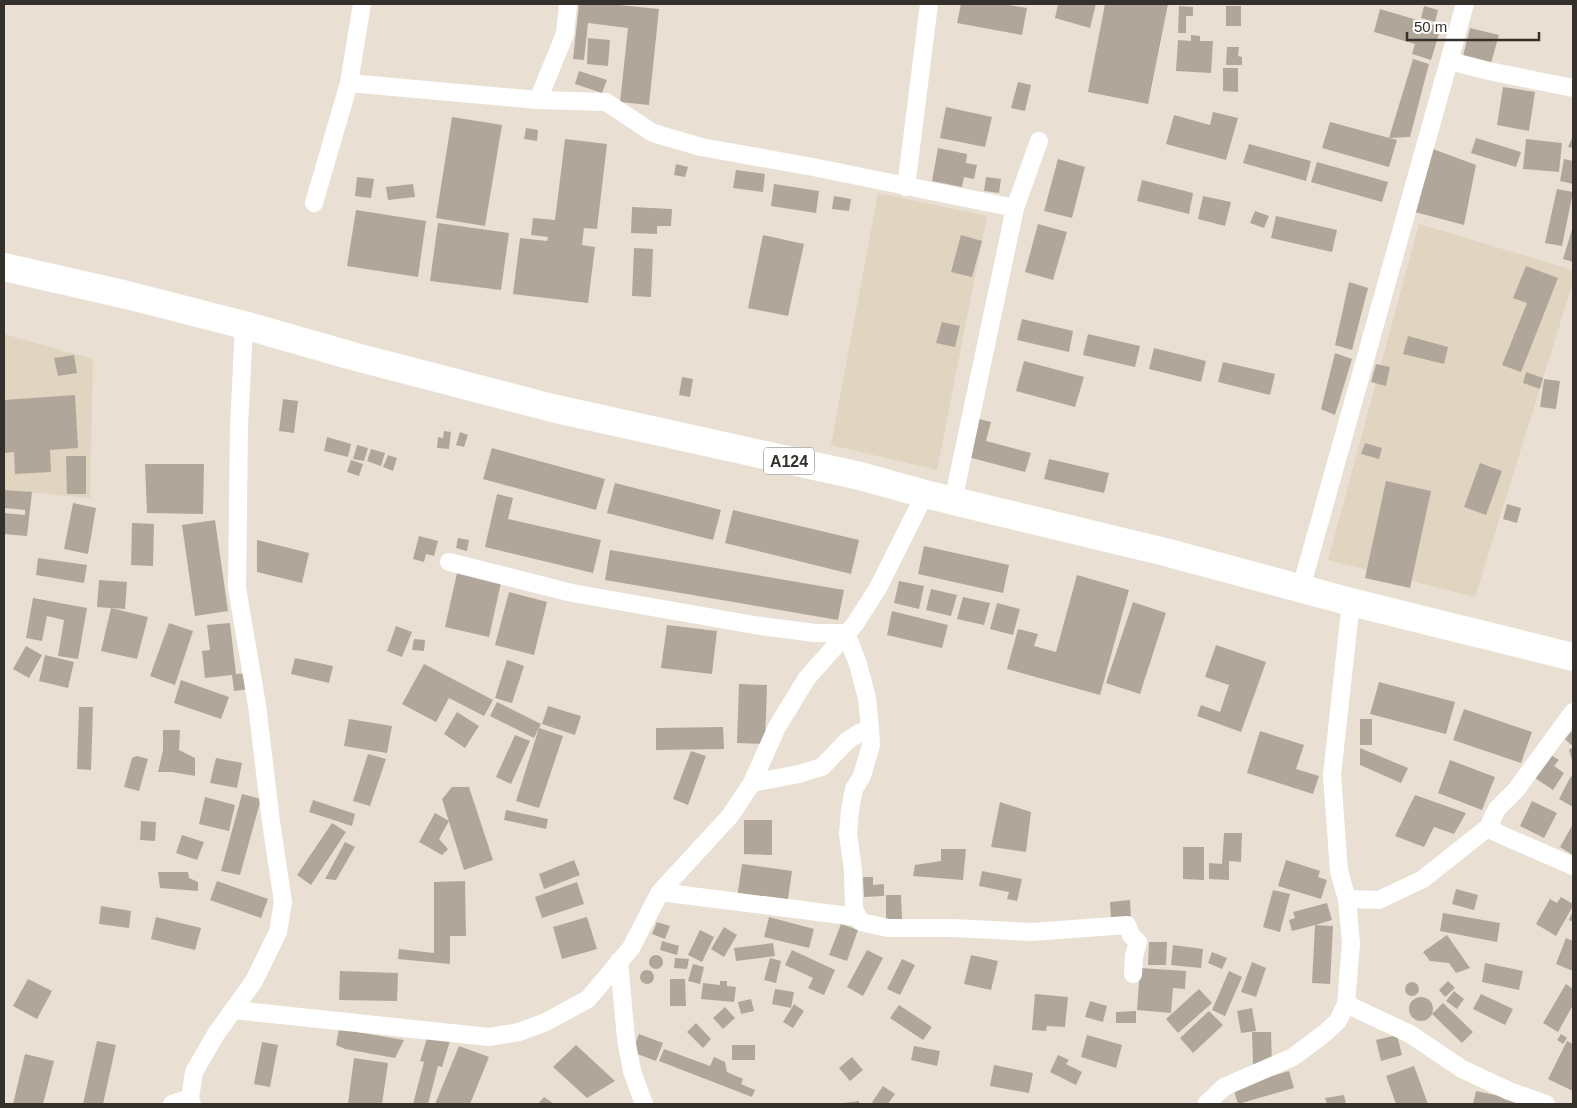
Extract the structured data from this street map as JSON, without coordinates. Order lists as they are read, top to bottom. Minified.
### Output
{"streets":{"highway":["A124"]},"scale_bar":"50 m"}
